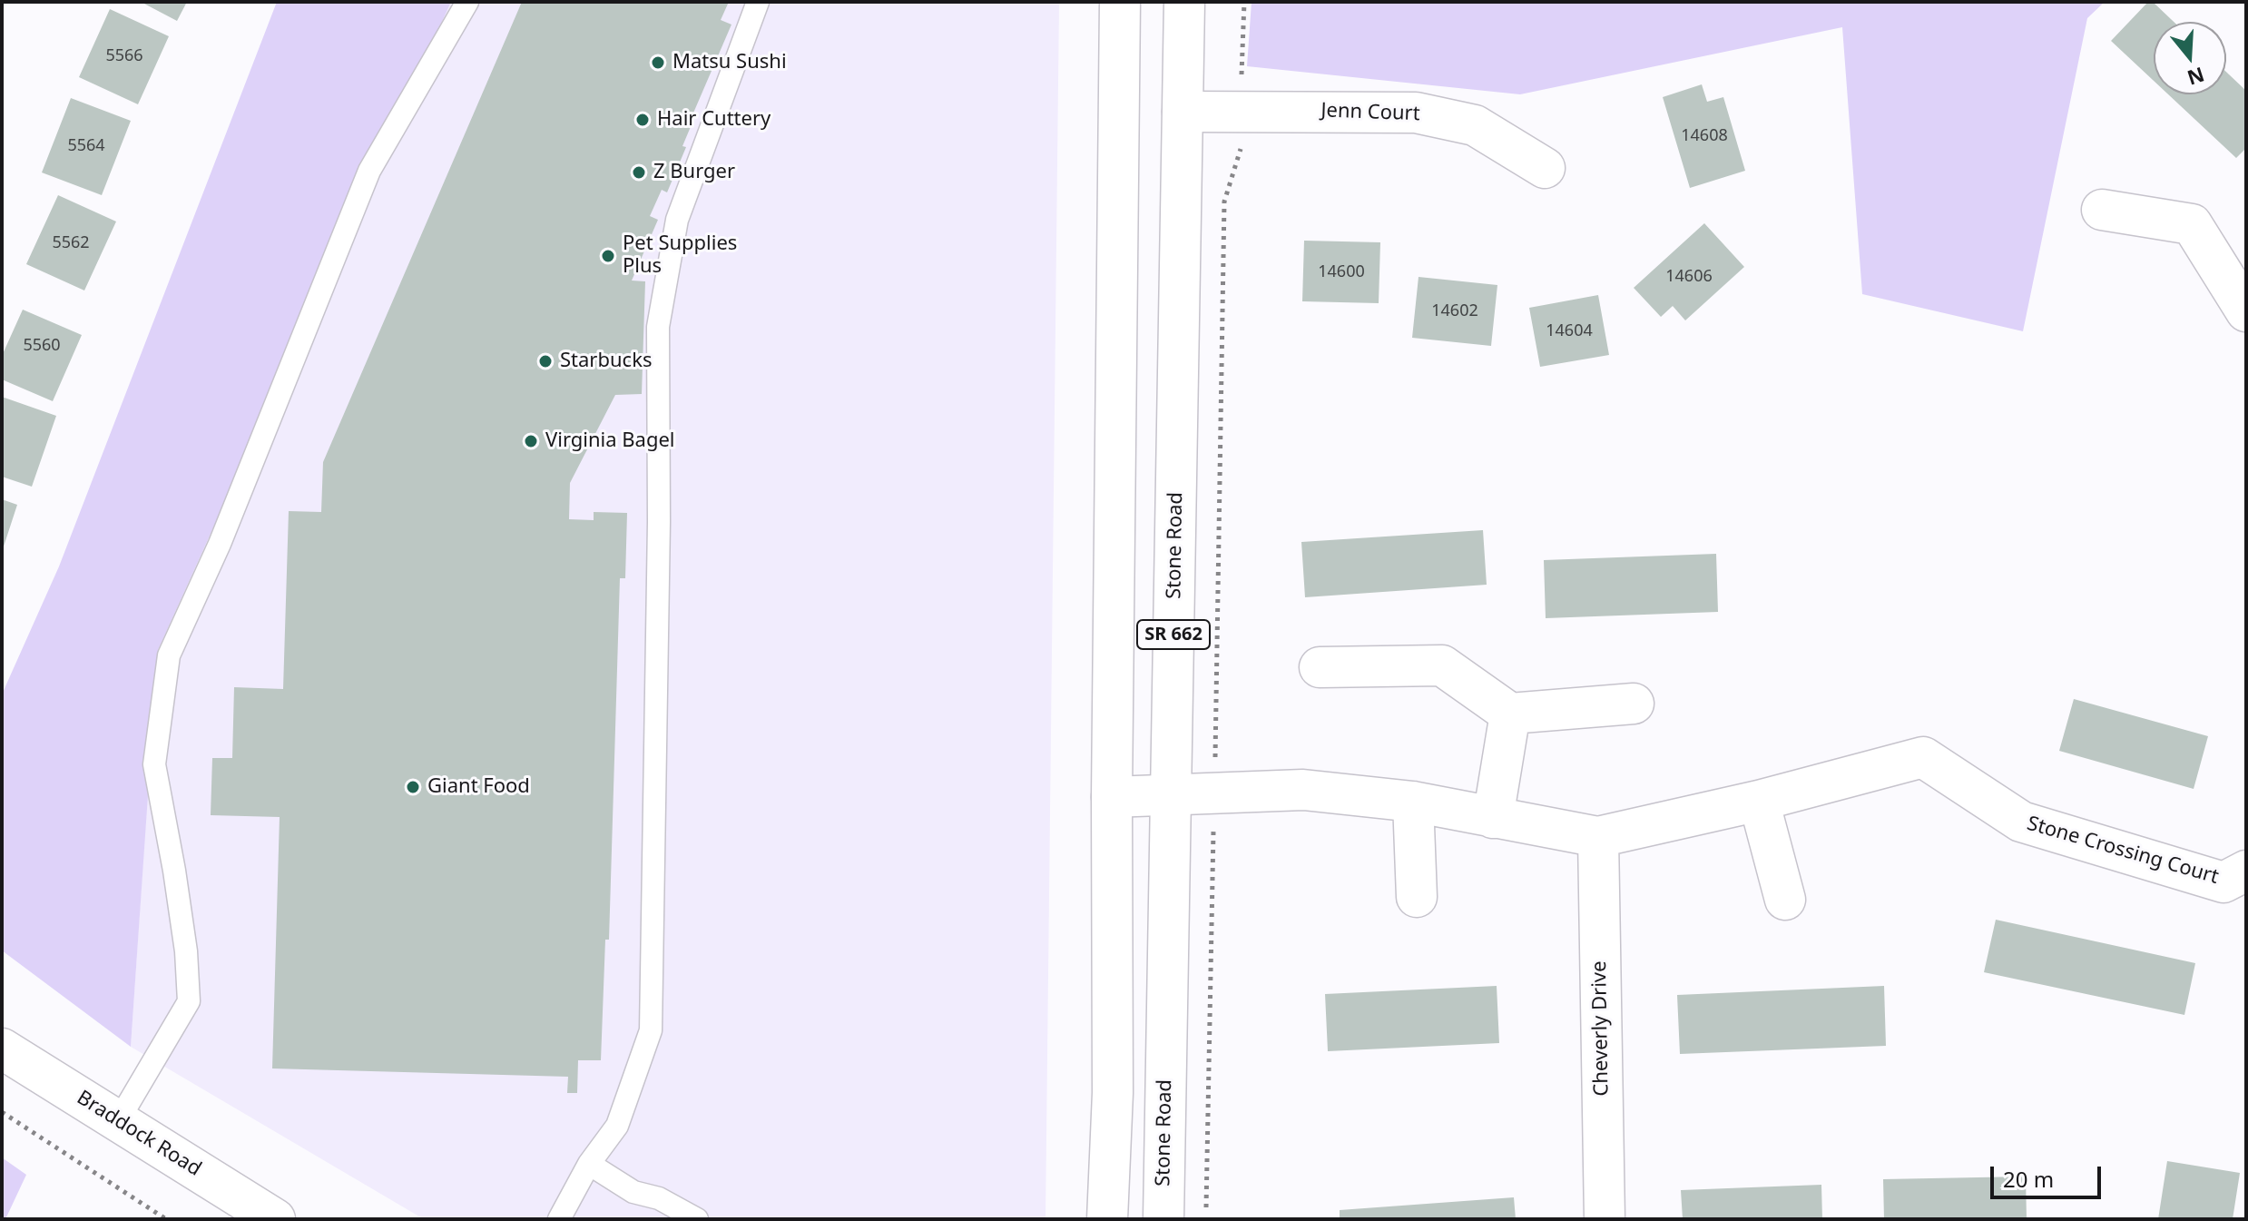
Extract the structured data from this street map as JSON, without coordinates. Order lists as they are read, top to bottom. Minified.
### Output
{"streets":{"street":["Jenn Court","Stone Road","SR 662","Stone Crossing Court","Cheverly Drive","Braddock Road"]},"crossings":[["Jenn Court","Stone Road"],["Stone Road","Stone Crossing Court"],["SR 662","Stone Crossing Court"],["Stone Crossing Court","Cheverly Drive"]],"places":["Matsu Sushi","Hair Cuttery","Z Burger","Pet Supplies Plus","Starbucks","Virginia Bagel","Giant Food"],"house_numbers":["5566","14608","5564","5562","14600","14606","14602","14604","5560"],"scale_bar":"20 m","north":"bottom"}
